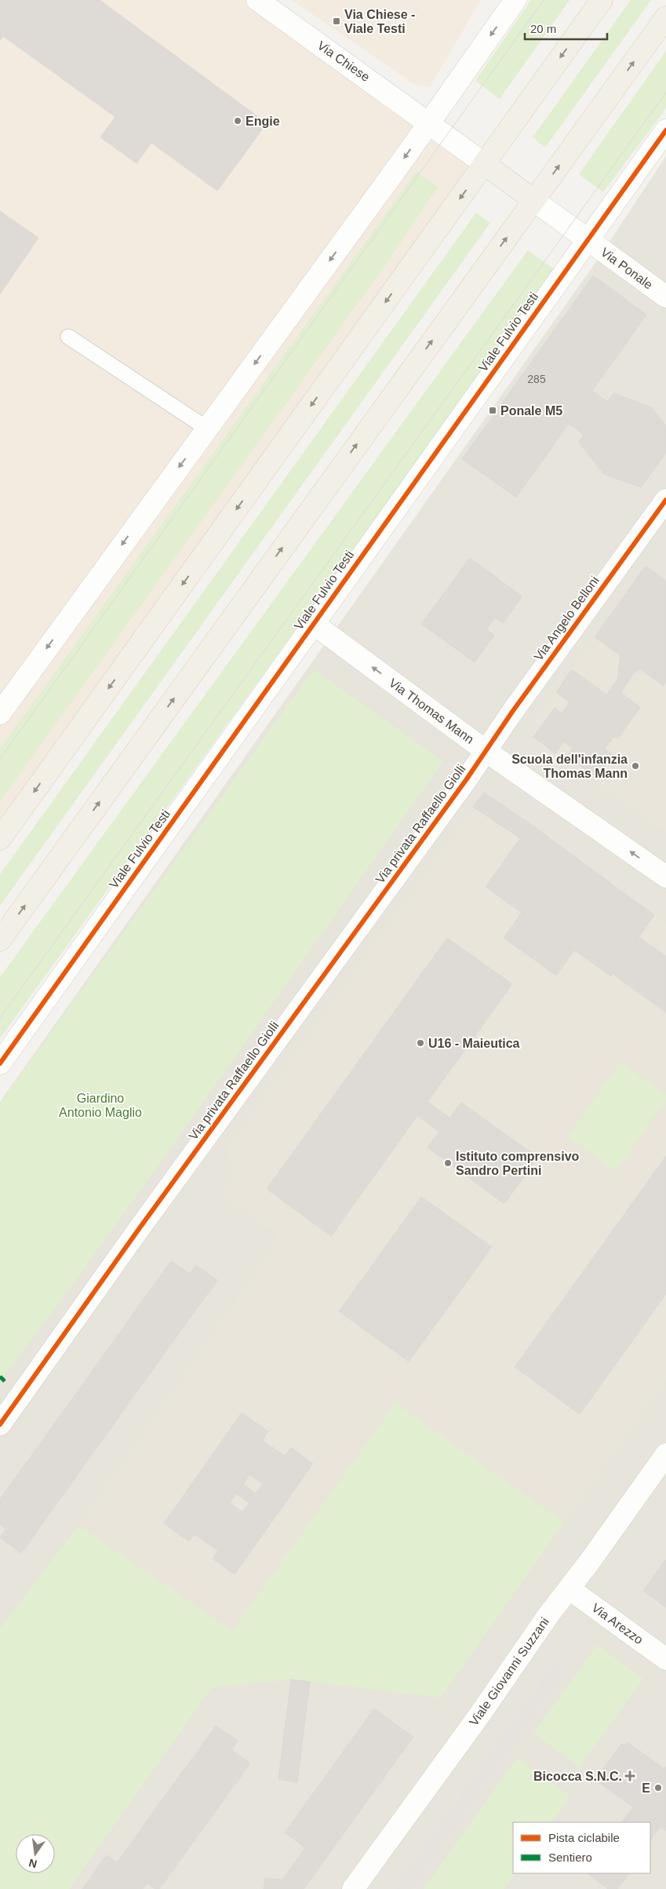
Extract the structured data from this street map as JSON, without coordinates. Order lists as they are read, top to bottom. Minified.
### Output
{"streets":{"street":["Via Chiese","Via Ponale","Viale Fulvio Testi","Via Angelo Belloni","Via Thomas Mann","Via privata Raffaello Giolli","Via Arezzo","Viale Giovanni Suzzani"]},"crossings":[["Via Ponale","Viale Fulvio Testi"],["Viale Fulvio Testi","Via Thomas Mann"],["Via Angelo Belloni","Via Thomas Mann"],["Via Angelo Belloni","Via privata Raffaello Giolli"],["Via Thomas Mann","Via privata Raffaello Giolli"],["Via Arezzo","Viale Giovanni Suzzani"]],"one_way":["Via Thomas Mann"],"parks":["Giardino Antonio Maglio"],"places":{"transit":["Via Chiese - Viale Testi","Ponale M5"],"other":["Engie","Scuola dell'infanzia Thomas Mann","U16 - Maieutica","Istituto comprensivo Sandro Pertini","E"],"health":["Bicocca S.N.C."]},"house_numbers":["285"],"legend":["Pista ciclabile","Sentiero"],"scale_bar":"20 m","north":"bottom"}
